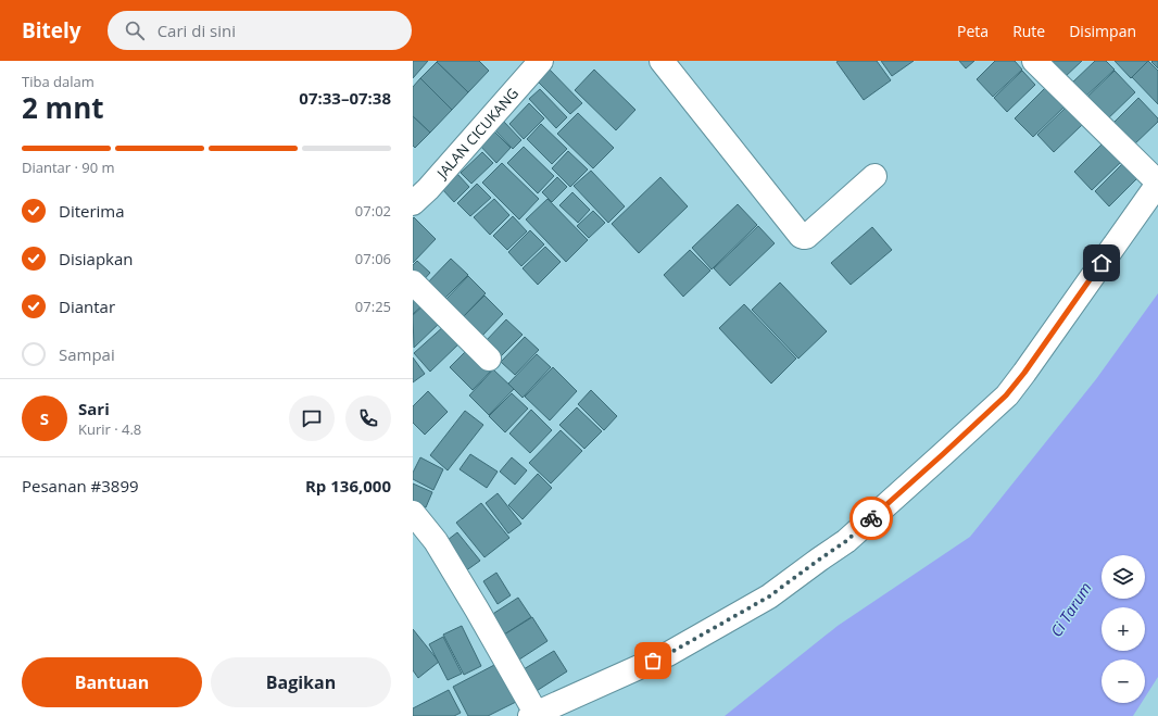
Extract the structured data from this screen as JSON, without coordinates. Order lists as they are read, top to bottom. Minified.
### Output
{"streets":{"street":["JALAN CICUKANG"]},"water":["Ci Tarum"],"page":{"header":"Bitely","search":"Cari di sini","nav":["Peta","Rute","Disimpan"],"heading":["2 mnt","Tiba dalam","07:33–07:38"],"panel":["Sari","Kurir · 4.8","Pesanan #3899","Rp 136,000"],"bar":"Diantar · 90 m","list":[["Diterima","07:02"],["Disiapkan","07:06"],["Diantar","07:25"],"Sampai"],"round":"S","map_buttons":["+","−"],"buttons":["Bantuan","Bagikan"]}}
